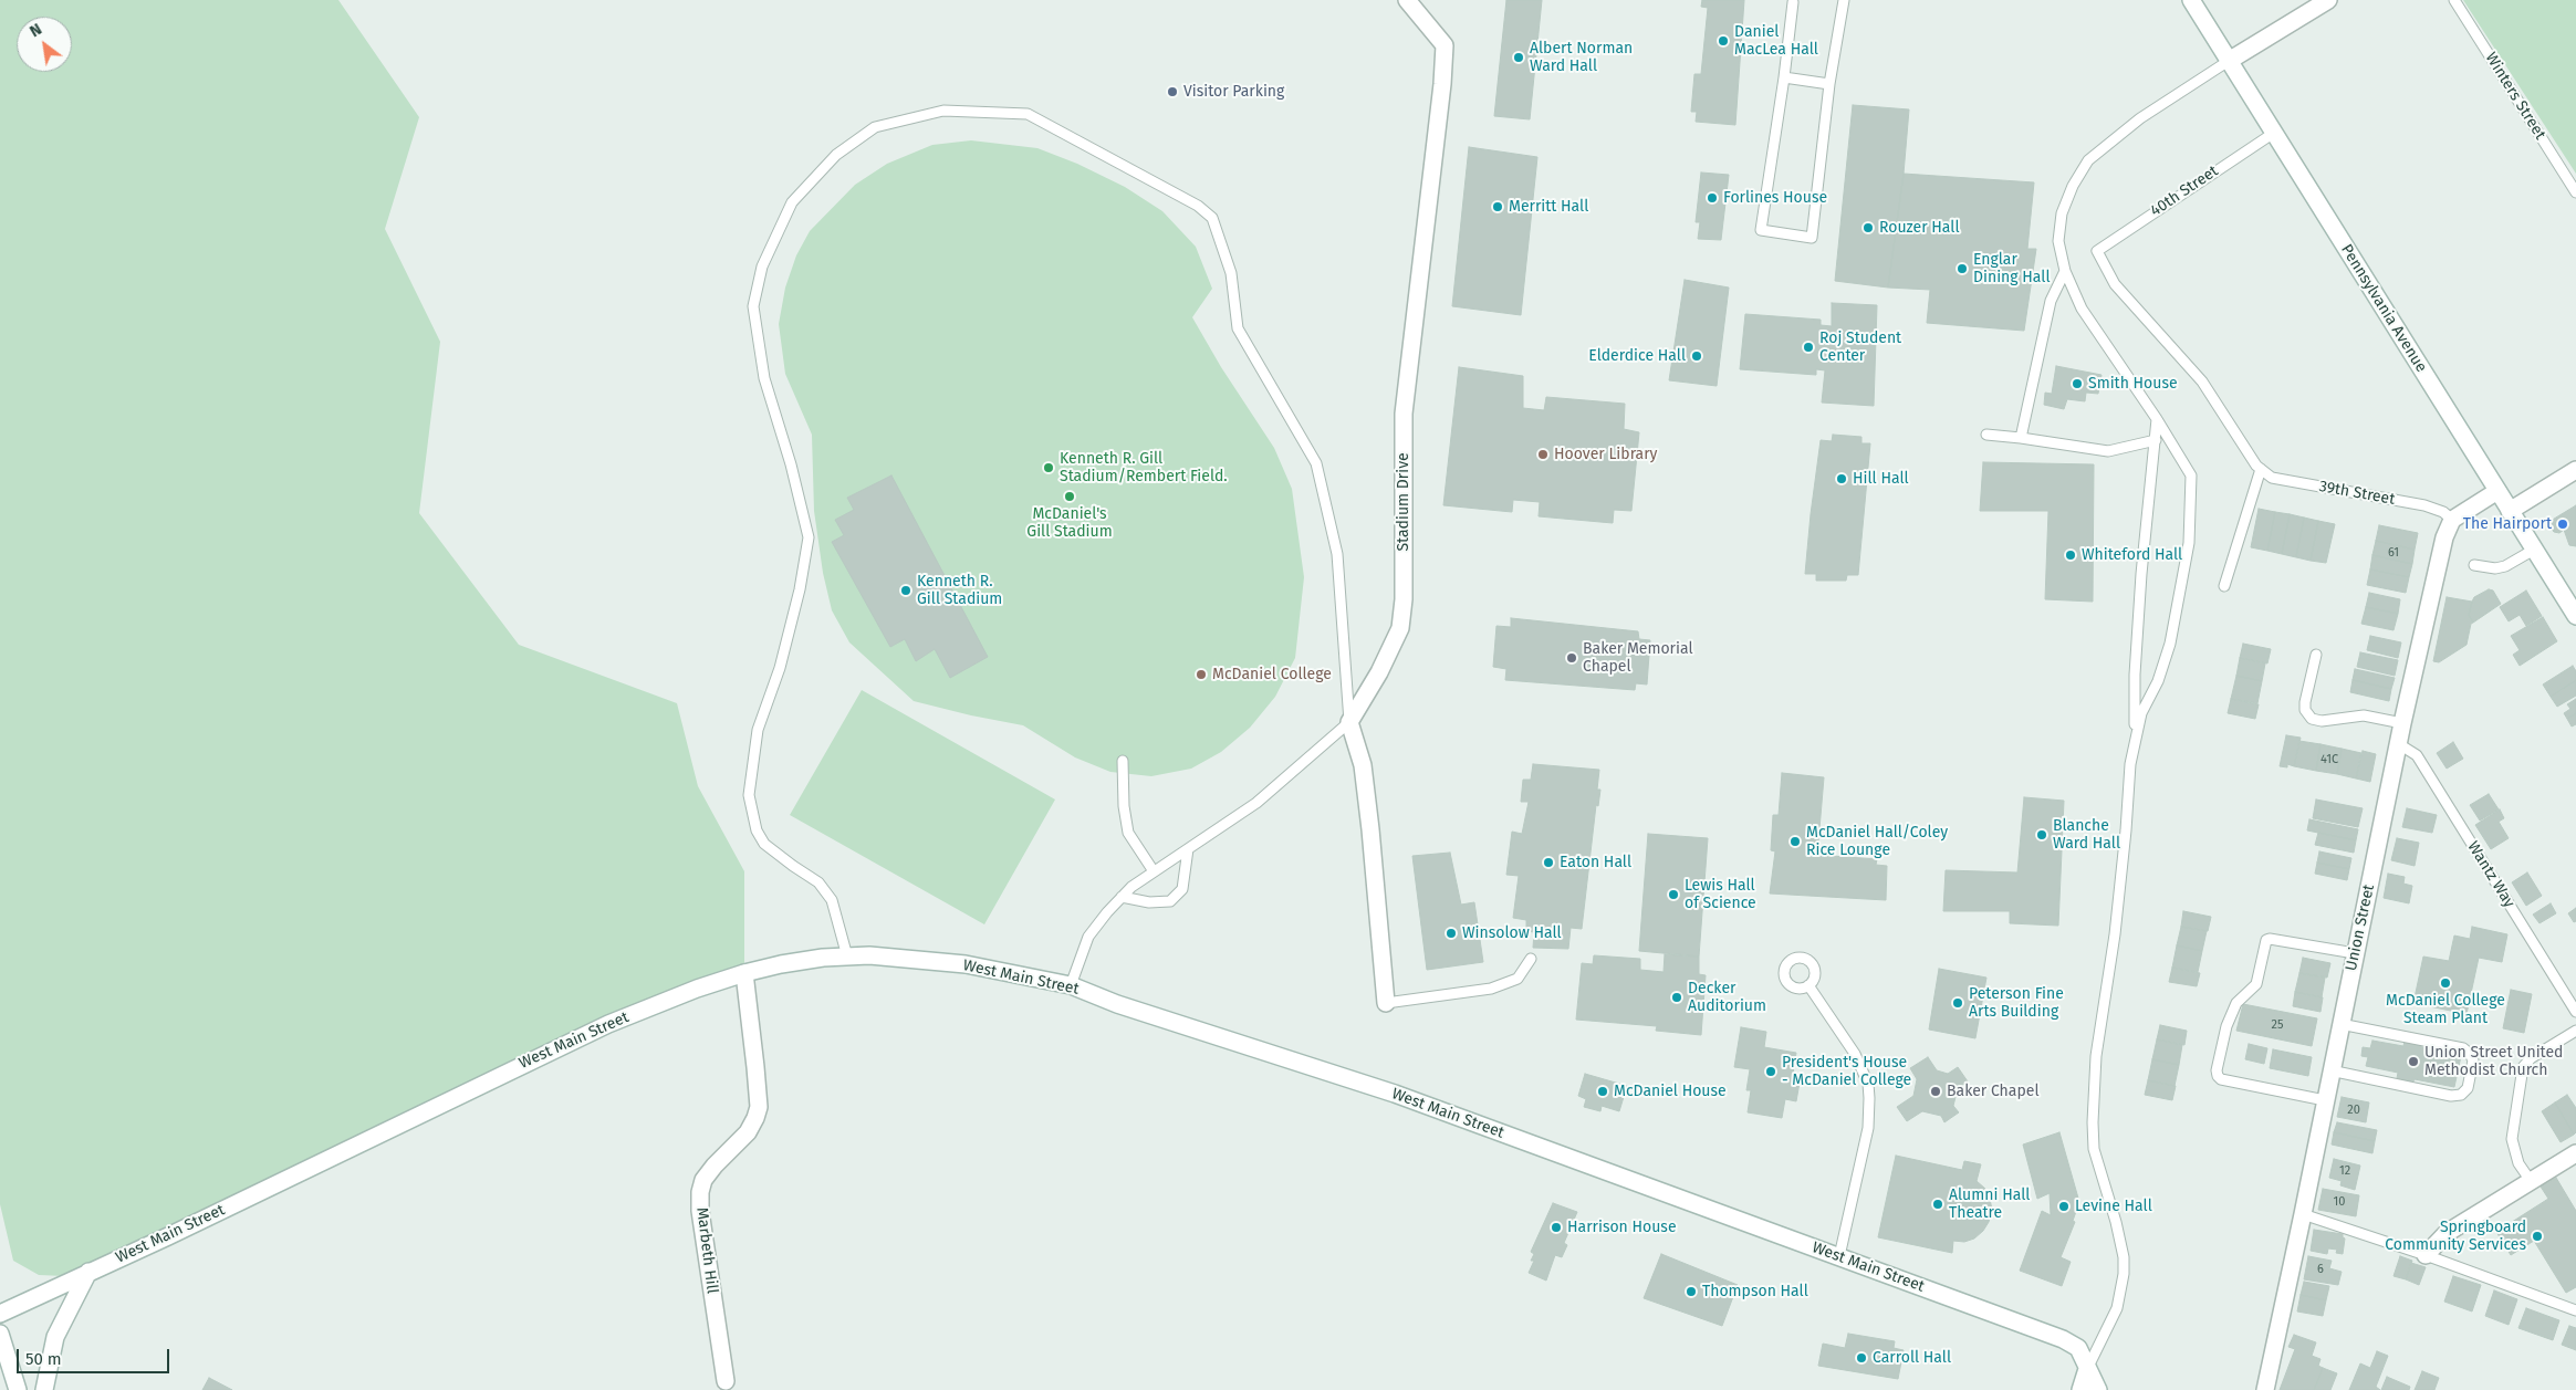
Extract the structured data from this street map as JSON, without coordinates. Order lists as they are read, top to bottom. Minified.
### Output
{"streets":{"street":["Pennsylvania Avenue","Stadium Drive","Union Street","West Main Street","Marbeth Hill"],"lane":["Winters Street","40th Street","39th Street","Wantz Way"]},"crossings":[["40th Street","Pennsylvania Avenue"],["40th Street","39th Street"],["39th Street","Union Street"],["Wantz Way","Union Street"],["West Main Street","Marbeth Hill"]],"places":["Daniel MacLea Hall","Albert Norman Ward Hall","Visitor Parking","Forlines House","Merritt Hall","Rouzer Hall","Englar Dining Hall","Roj Student Center","Elderdice Hall","Smith House","Hoover Library","Kenneth R. Gill Stadium/Rembert Field.","Hill Hall","McDaniel's Gill Stadium","The Hairport","Whiteford Hall","Kenneth R. Gill Stadium","Baker Memorial Chapel","McDaniel College","Blanche Ward Hall","McDaniel Hall/Coley Rice Lounge","Eaton Hall","Lewis Hall of Science","Winsolow Hall","McDaniel College Steam Plant","Decker Auditorium","Peterson Fine Arts Building","Union Street United Methodist Church","President's House - McDaniel College","McDaniel House","Baker Chapel","Alumni Hall Theatre","Levine Hall","Harrison House","Springboard Community Services","Thompson Hall","Carroll Hall"],"house_numbers":["61","41C","25","20","12","10","6"],"scale_bar":"50 m","north":"top left"}
